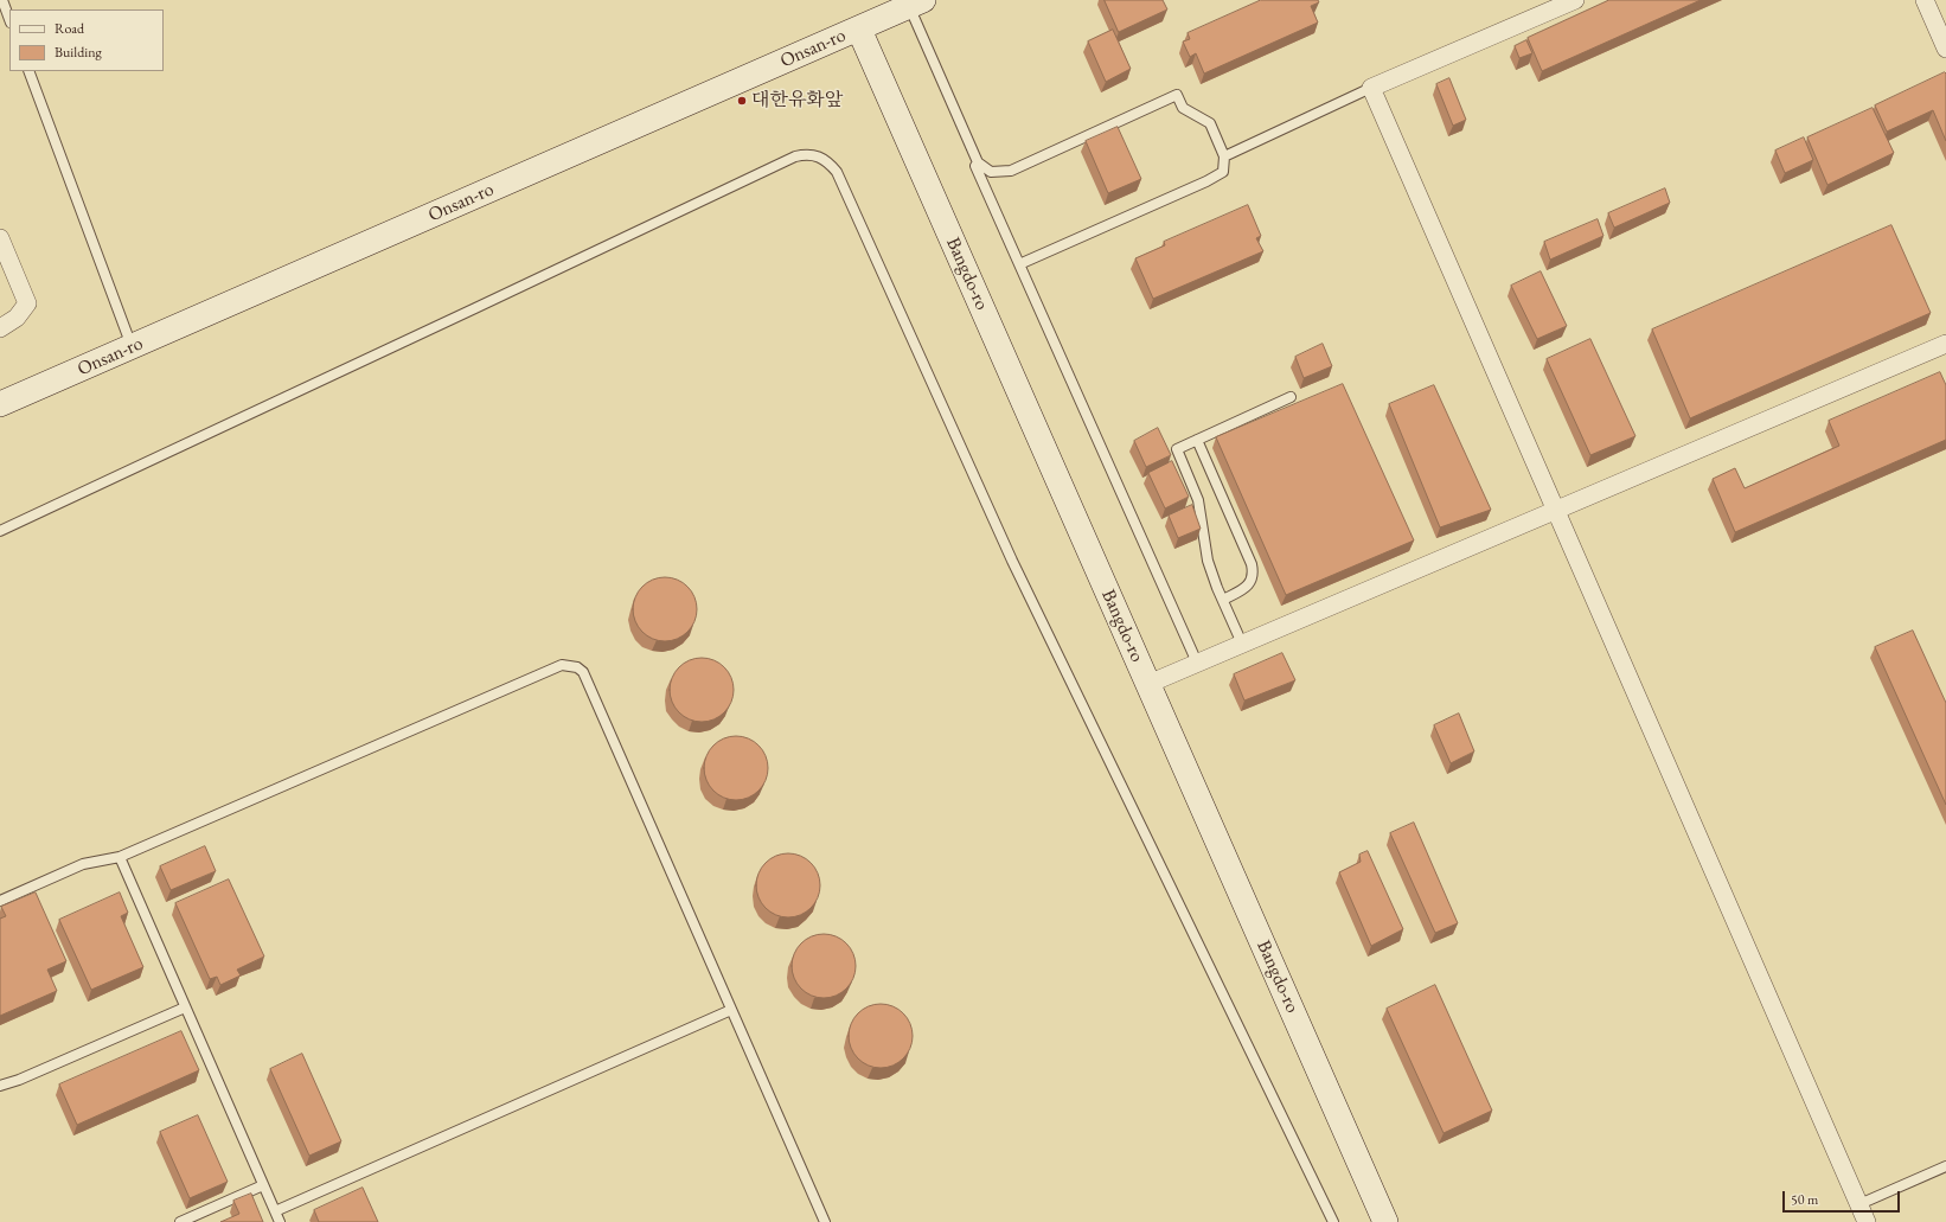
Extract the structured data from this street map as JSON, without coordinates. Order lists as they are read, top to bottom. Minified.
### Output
{"streets":{"street":["Onsan-ro","Bangdo-ro"]},"crossings":[["Onsan-ro","Bangdo-ro"]],"places":["대한유화앞"],"legend":["Road","Building"],"scale_bar":"50 m"}
